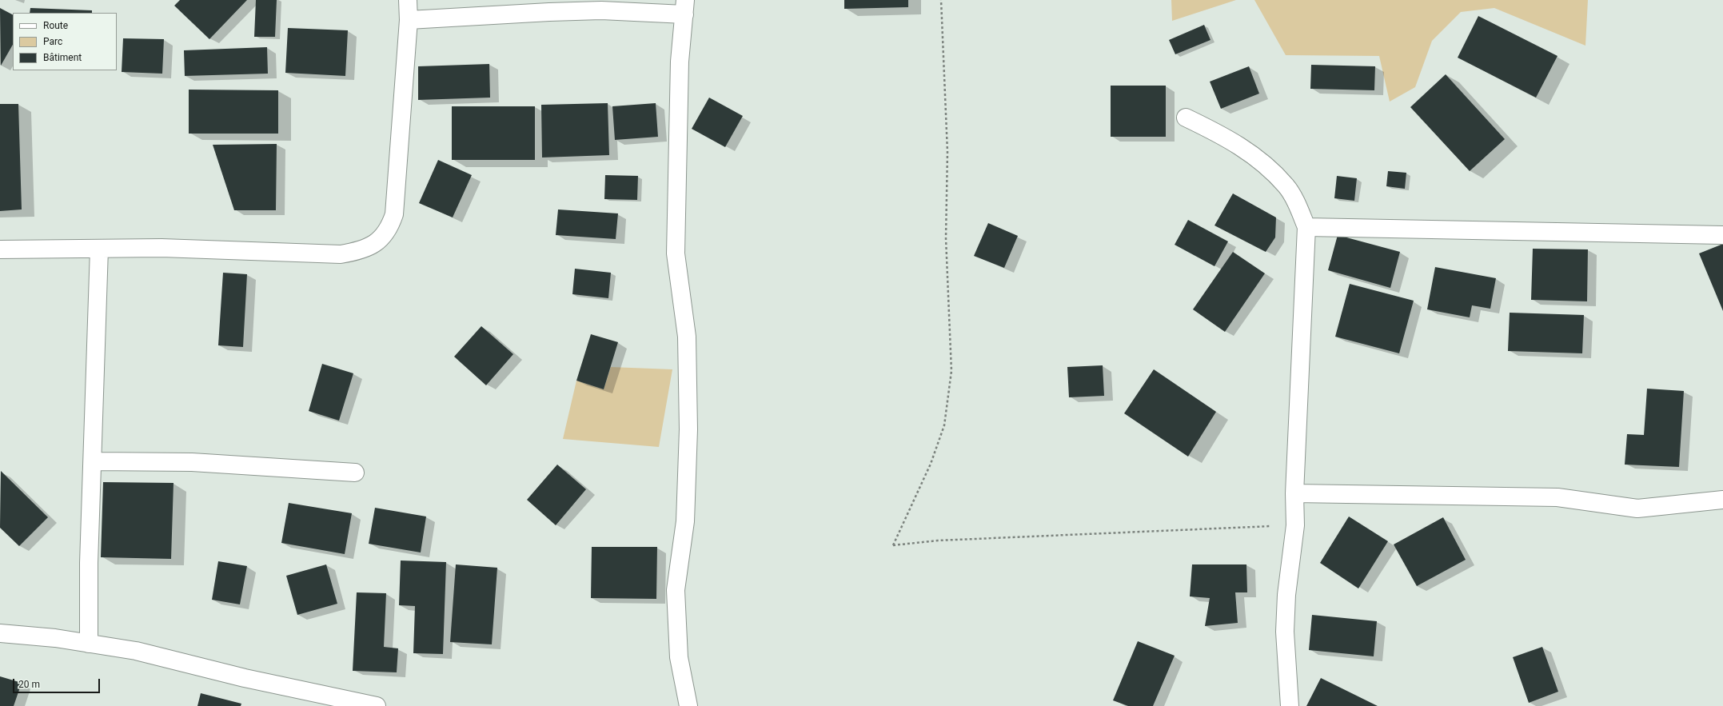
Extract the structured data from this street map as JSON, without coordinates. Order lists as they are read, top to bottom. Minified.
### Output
{"legend":["Route","Parc","Bâtiment"],"scale_bar":"20 m"}
